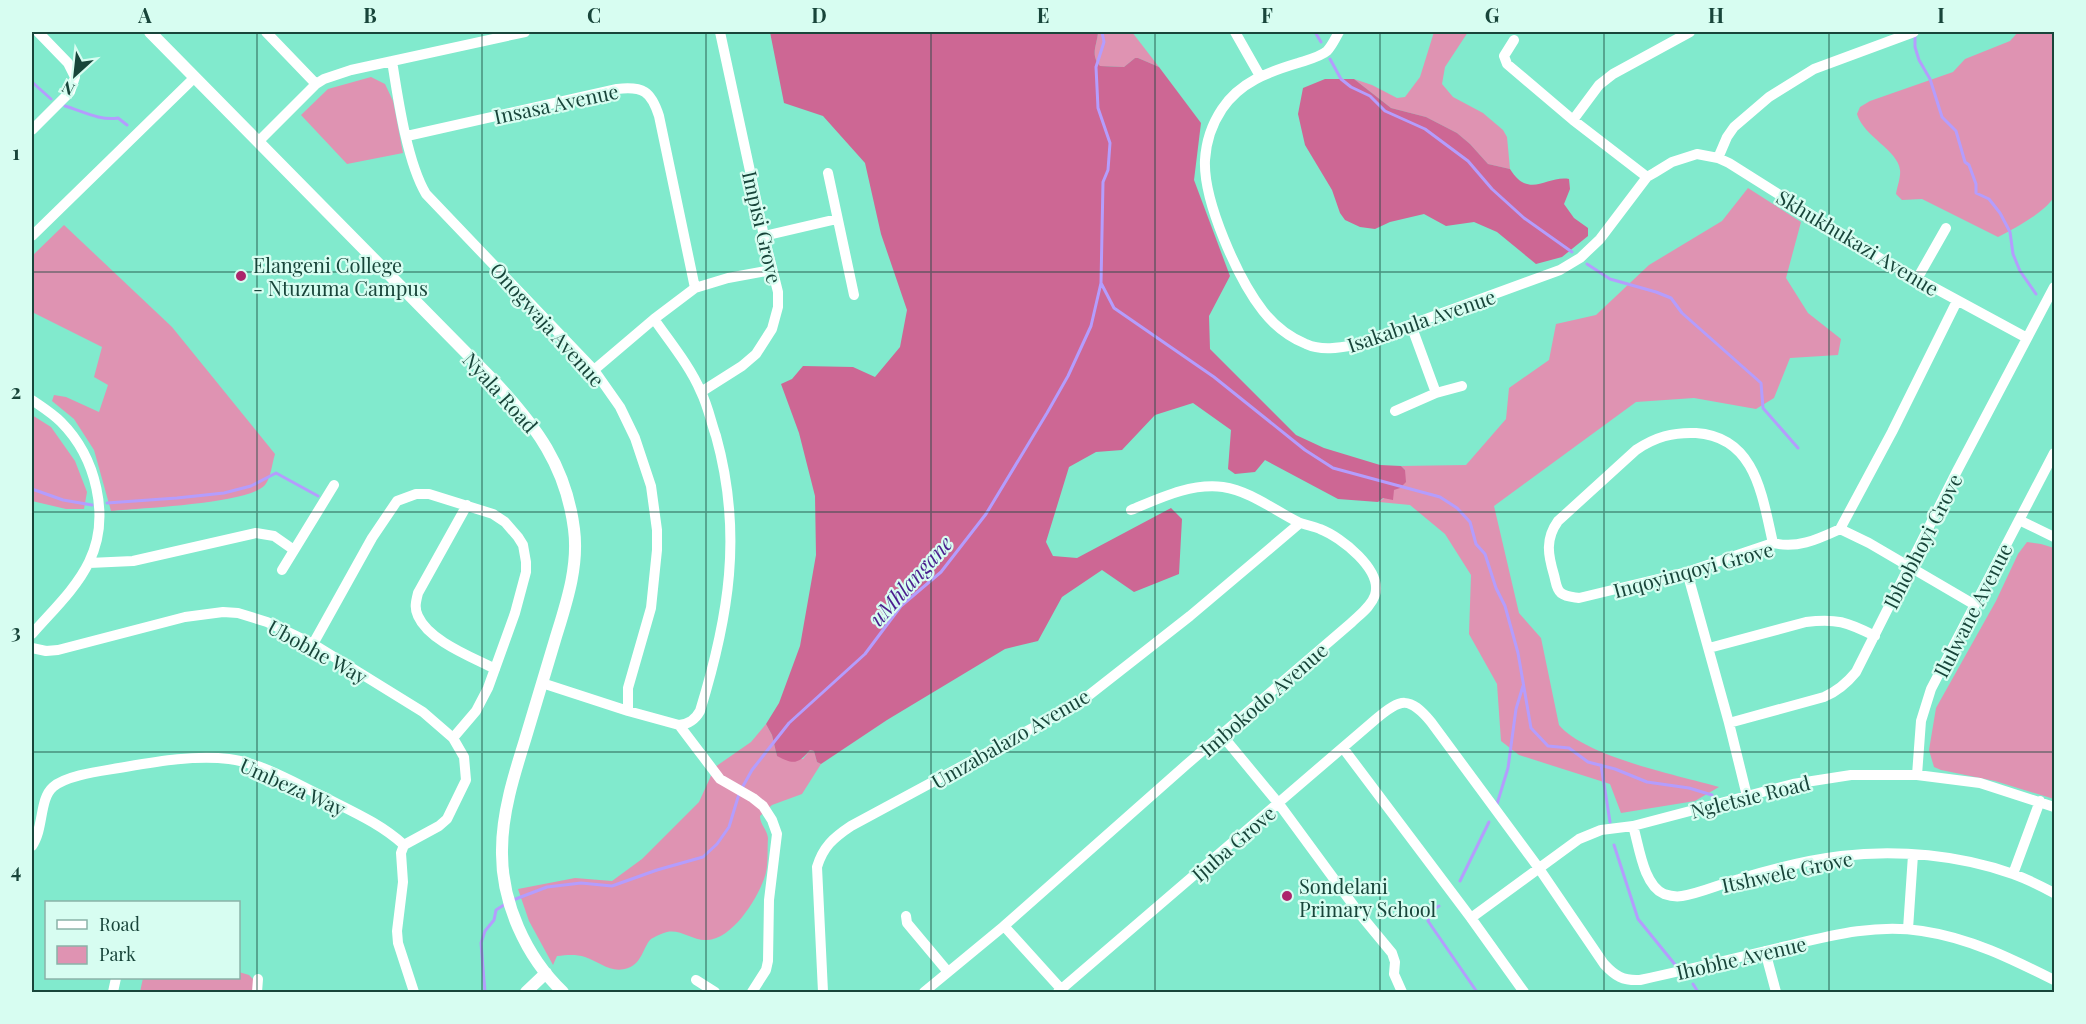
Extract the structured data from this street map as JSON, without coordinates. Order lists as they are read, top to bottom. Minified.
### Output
{"streets":{"street":["Insasa Avenue","Impisi Grove","Skhukhukazi Avenue","Isakabula Avenue","Onogwaja Avenue","Nyala Road","Ibhobhoyi Grove","Inqoyinqoyi Grove","Ilulwane Avenue","Ubobhe Way","Imbokodo Avenue","Umzabalazo Avenue","Umbeza Way","Ngletsie Road","Ijuba Grove","Itshwele Grove","Ihobhe Avenue"]},"crossings":[["Insasa Avenue","Onogwaja Avenue"],["Skhukhukazi Avenue","Isakabula Avenue"],["Skhukhukazi Avenue","Ibhobhoyi Grove"],["Ilulwane Avenue","Ngletsie Road"],["Ubobhe Way","Umbeza Way"],["Imbokodo Avenue","Umzabalazo Avenue"],["Ngletsie Road","Itshwele Grove"],["Ngletsie Road","Ihobhe Avenue"],["Ijuba Grove","Ihobhe Avenue"]],"water":["uMhlangane"],"places":["Elangeni College - Ntuzuma Campus","Sondelani Primary School"],"legend":["Road","Park"],"north":"bottom left","grid":{"columns":["A","B","C","D","E","F","G","H","I"],"rows":["1","2","3","4"]}}
